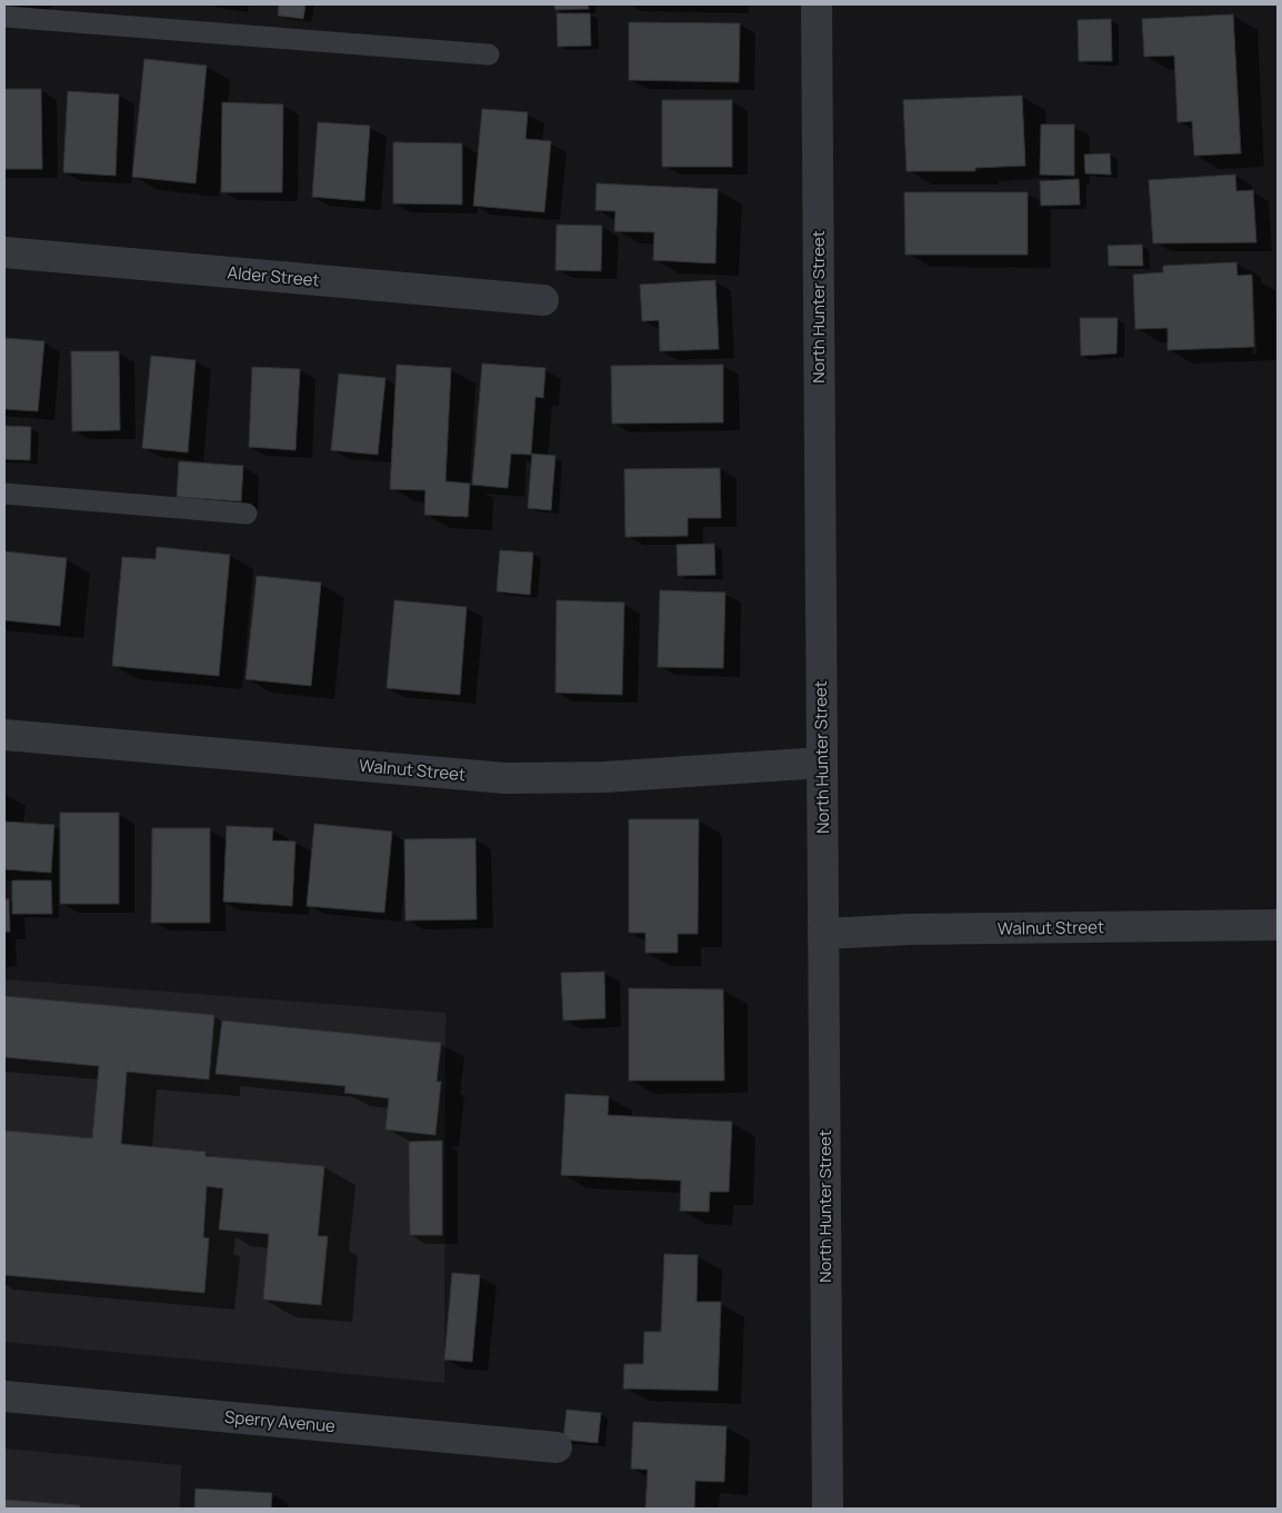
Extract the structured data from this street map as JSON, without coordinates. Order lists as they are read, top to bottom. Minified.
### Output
{"streets":{"street":["Alder Street","North Hunter Street","Walnut Street","Sperry Avenue"]},"crossings":[["North Hunter Street","Walnut Street"]]}
